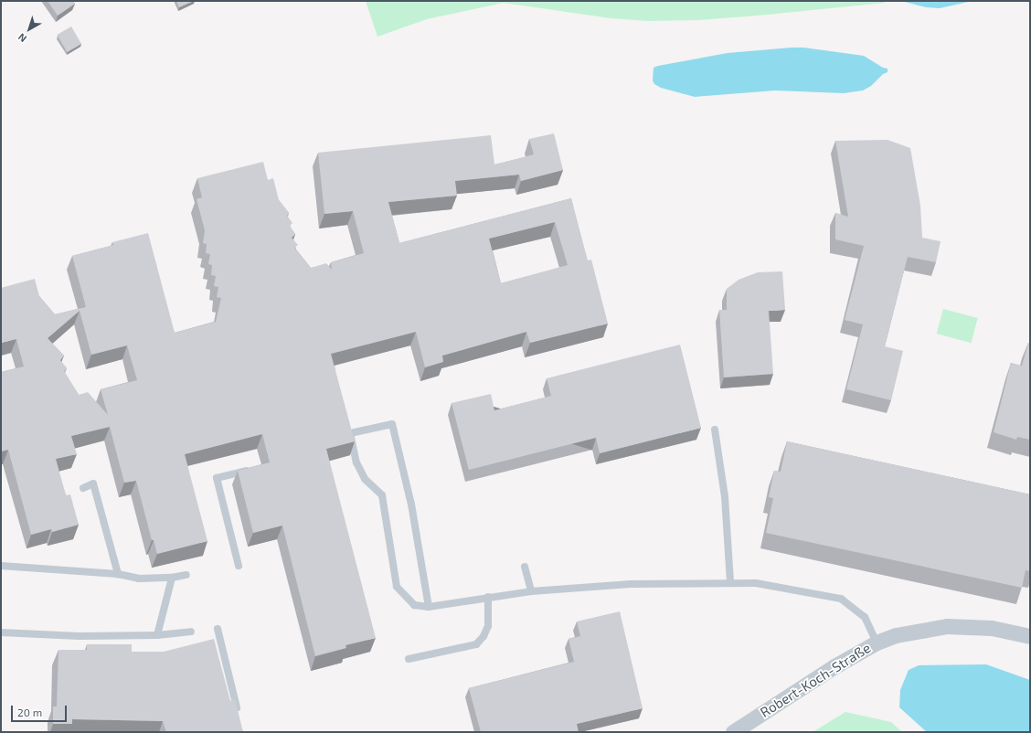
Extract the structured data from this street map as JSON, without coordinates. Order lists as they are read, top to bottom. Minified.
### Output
{"streets":{"street":["Robert-Koch-Straße"]},"scale_bar":"20 m","north":"bottom left"}
